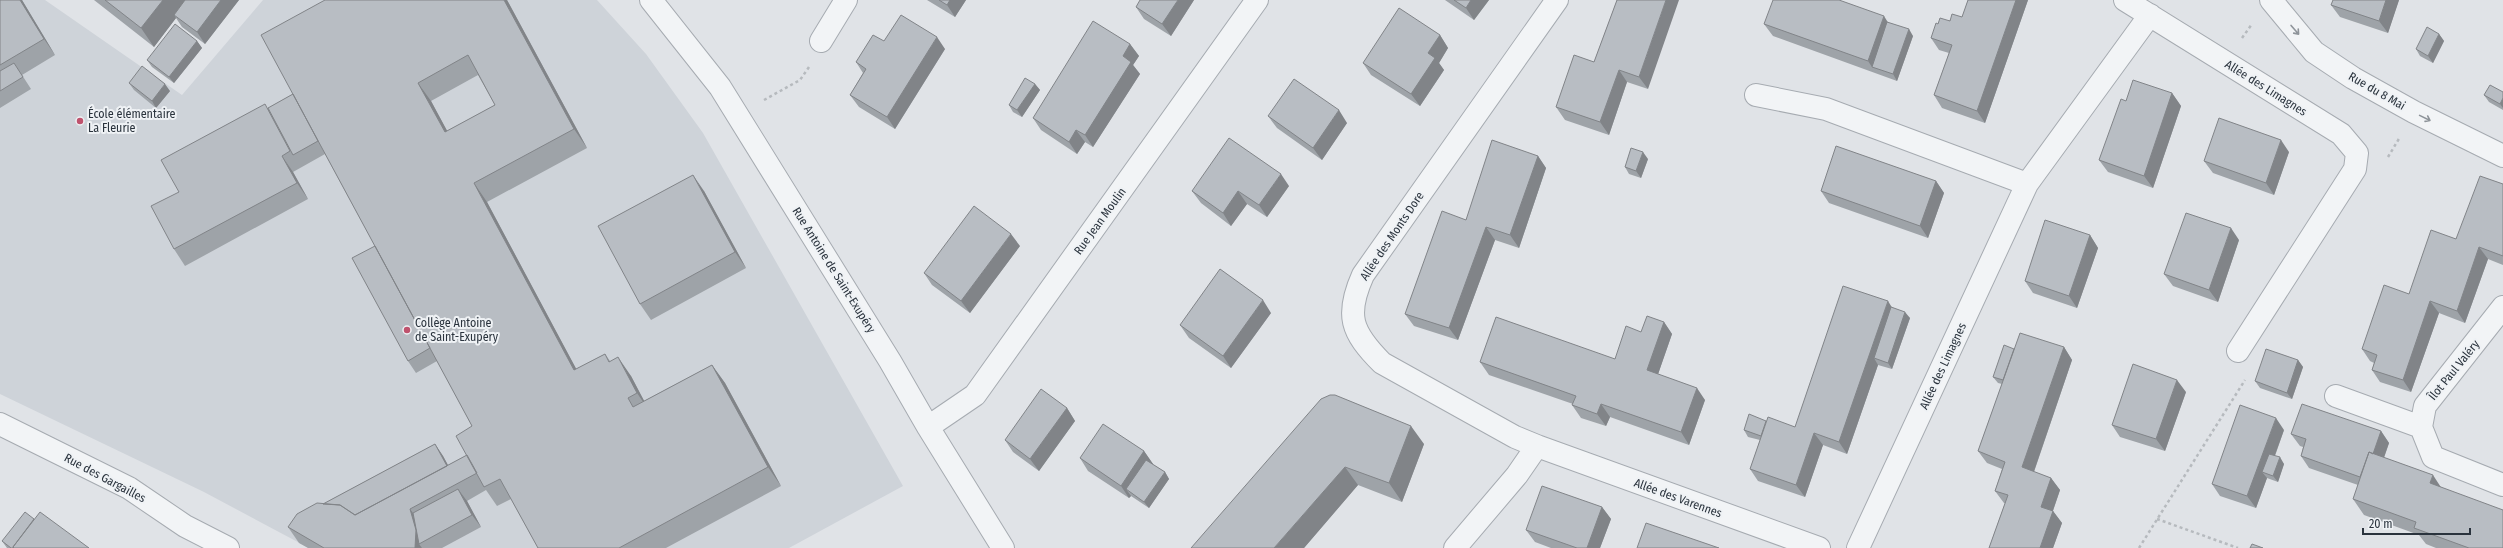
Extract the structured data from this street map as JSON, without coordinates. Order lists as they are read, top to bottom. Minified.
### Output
{"streets":{"street":["Allée des Limagnes","Rue du 8 Mai","Rue Jean Moulin","Allée des Monts Dore","Rue Antoine de Saint-Exupéry","Îlot Paul Valéry","Rue des Gargailles","Allée des Varennes"]},"crossings":[["Rue Jean Moulin","Rue Antoine de Saint-Exupéry"],["Allée des Monts Dore","Allée des Varennes"]],"one_way":["Rue du 8 Mai"],"places":["École élémentaire La Fleurie","Collège Antoine de Saint-Exupéry"],"scale_bar":"20 m"}
